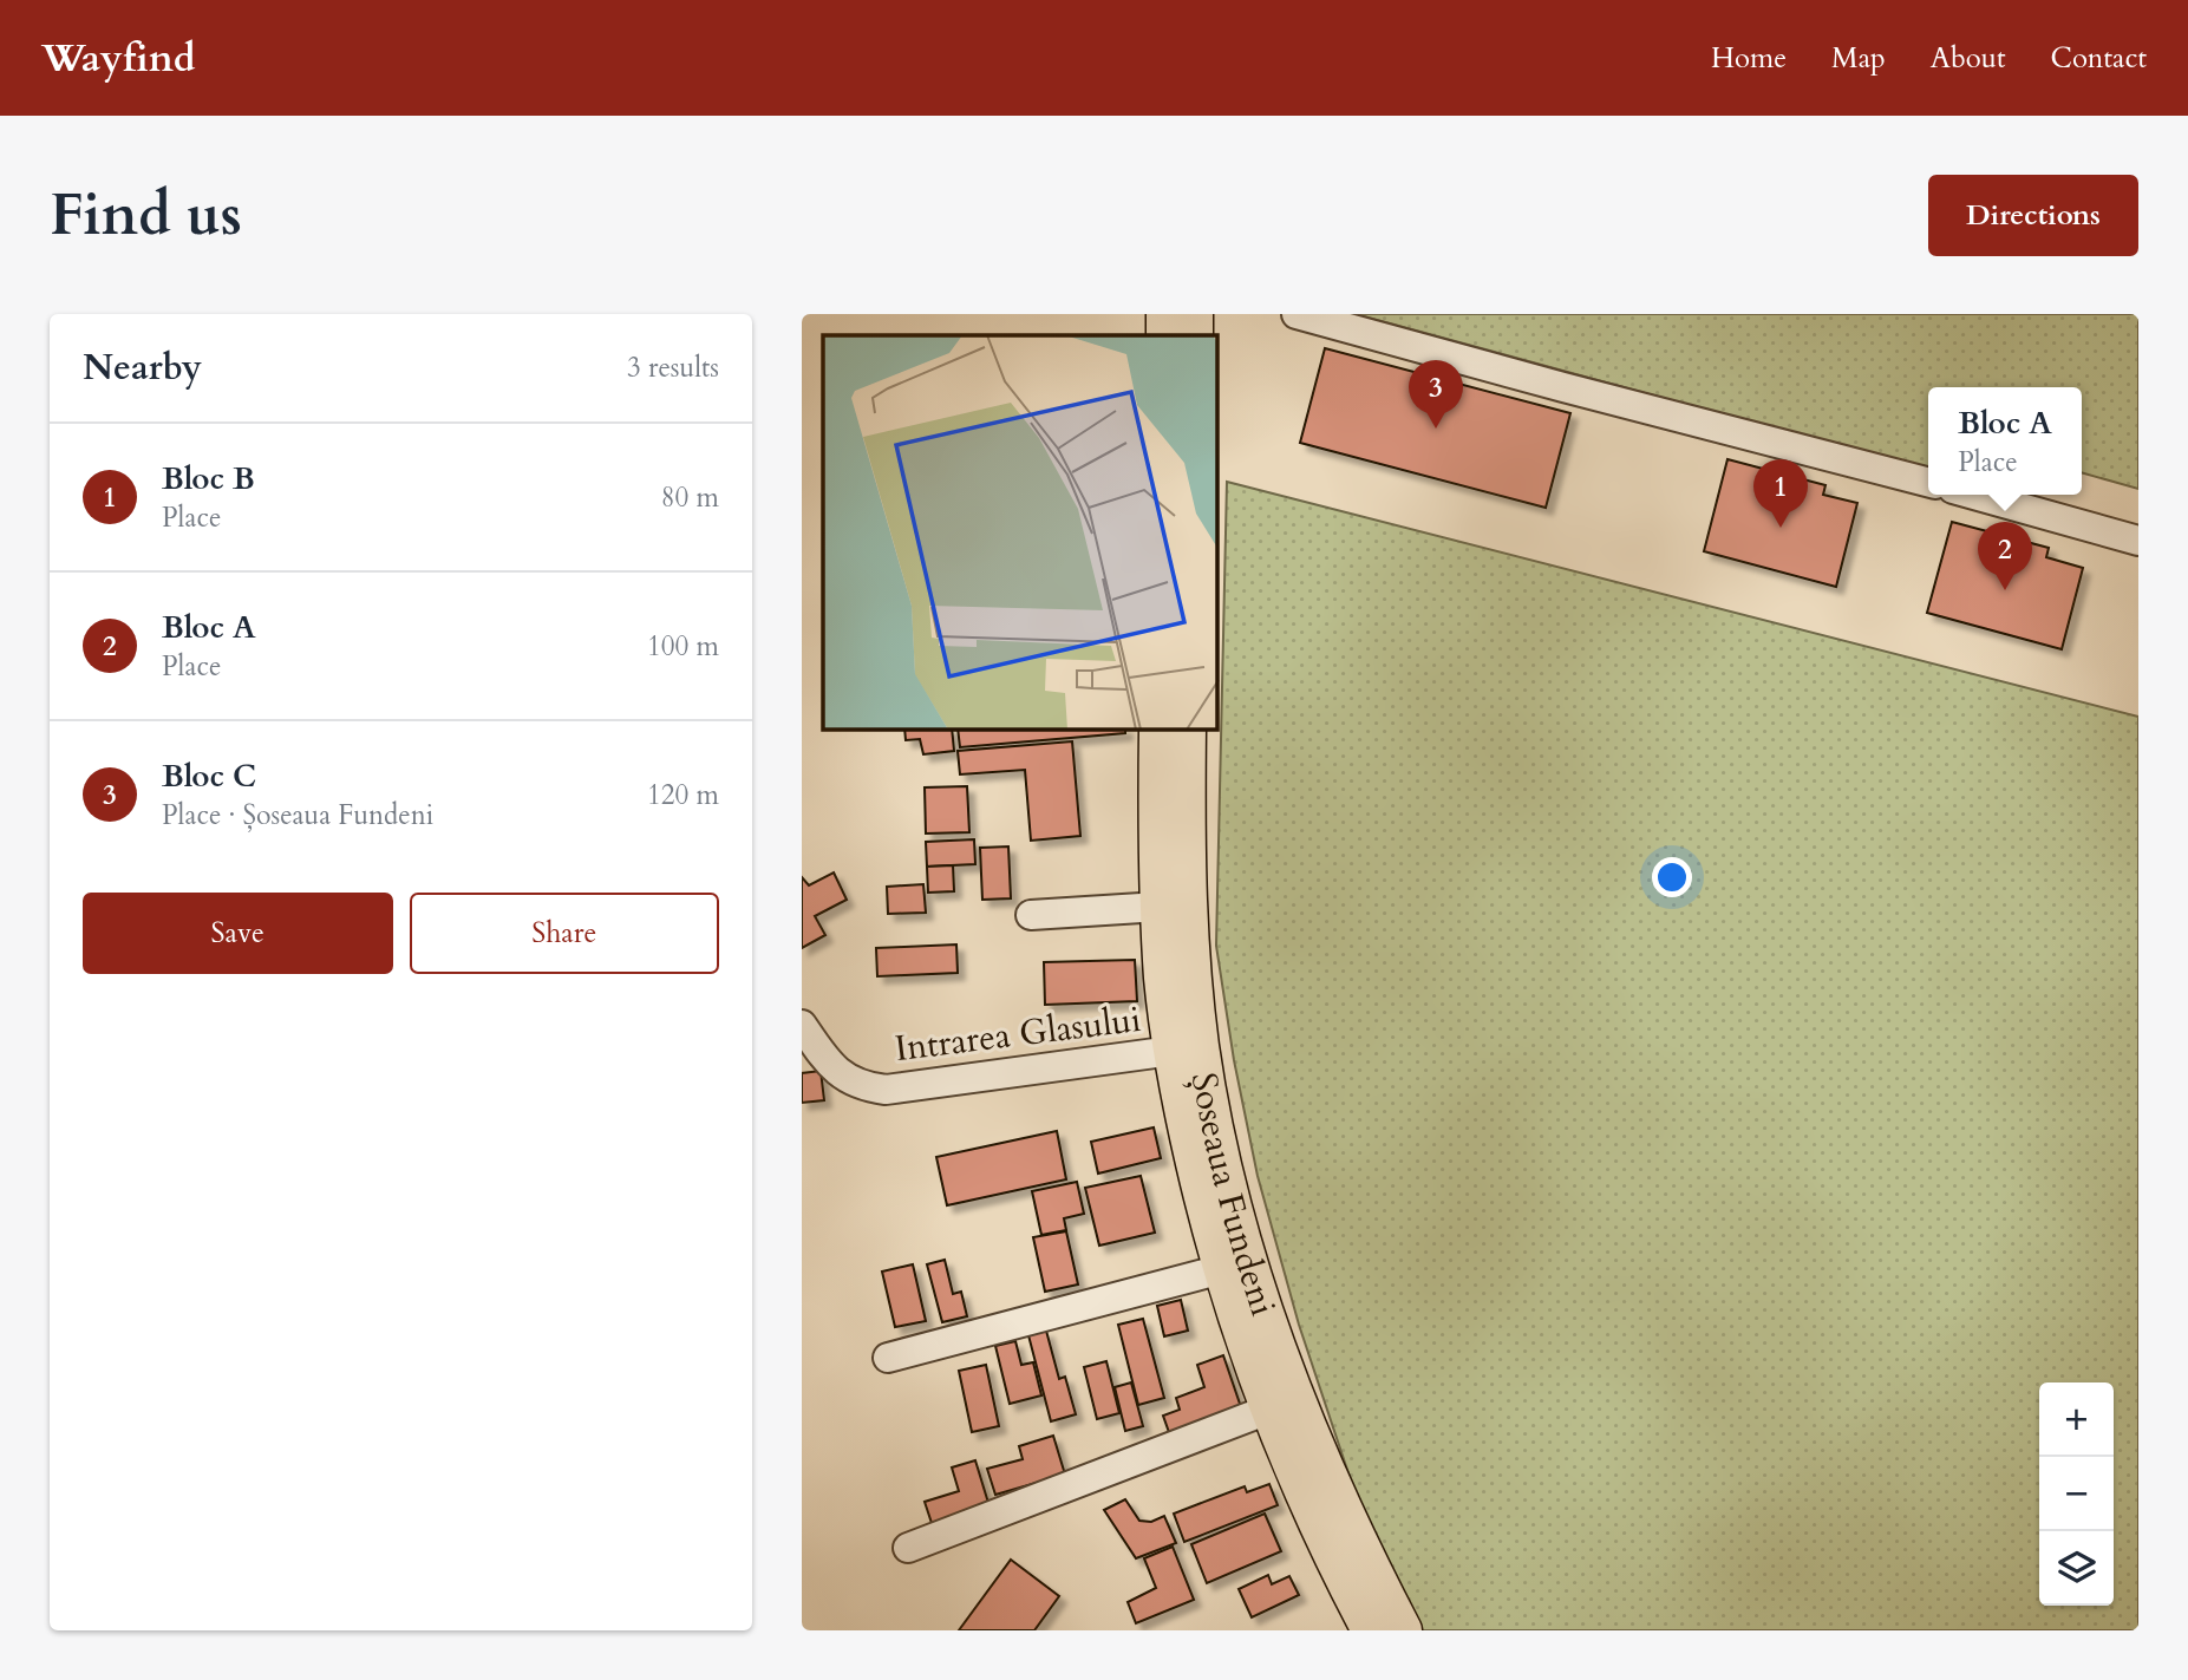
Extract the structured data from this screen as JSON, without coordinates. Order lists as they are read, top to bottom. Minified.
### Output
{"streets":{"main road":["Șoseaua Fundeni"],"street":["Intrarea Glasului"]},"crossings":[["Intrarea Glasului","Șoseaua Fundeni"]],"page":{"header":"Wayfind","nav":["Home","Map","About","Contact"],"buttons":["Directions",["Save","Share"]],"title":"Find us","heading":["Nearby","3 results"],"pins":["3","1","2"],"popup":["Bloc A","Place"],"list":[{"mark":"1","name":"Bloc B","note":"Place","value":"80 m"},{"mark":"2","name":"Bloc A","note":"Place","value":"100 m"},{"mark":"3","name":"Bloc C","note":"Place · Șoseaua Fundeni","value":"120 m"}],"map_buttons":["+","−"]}}
